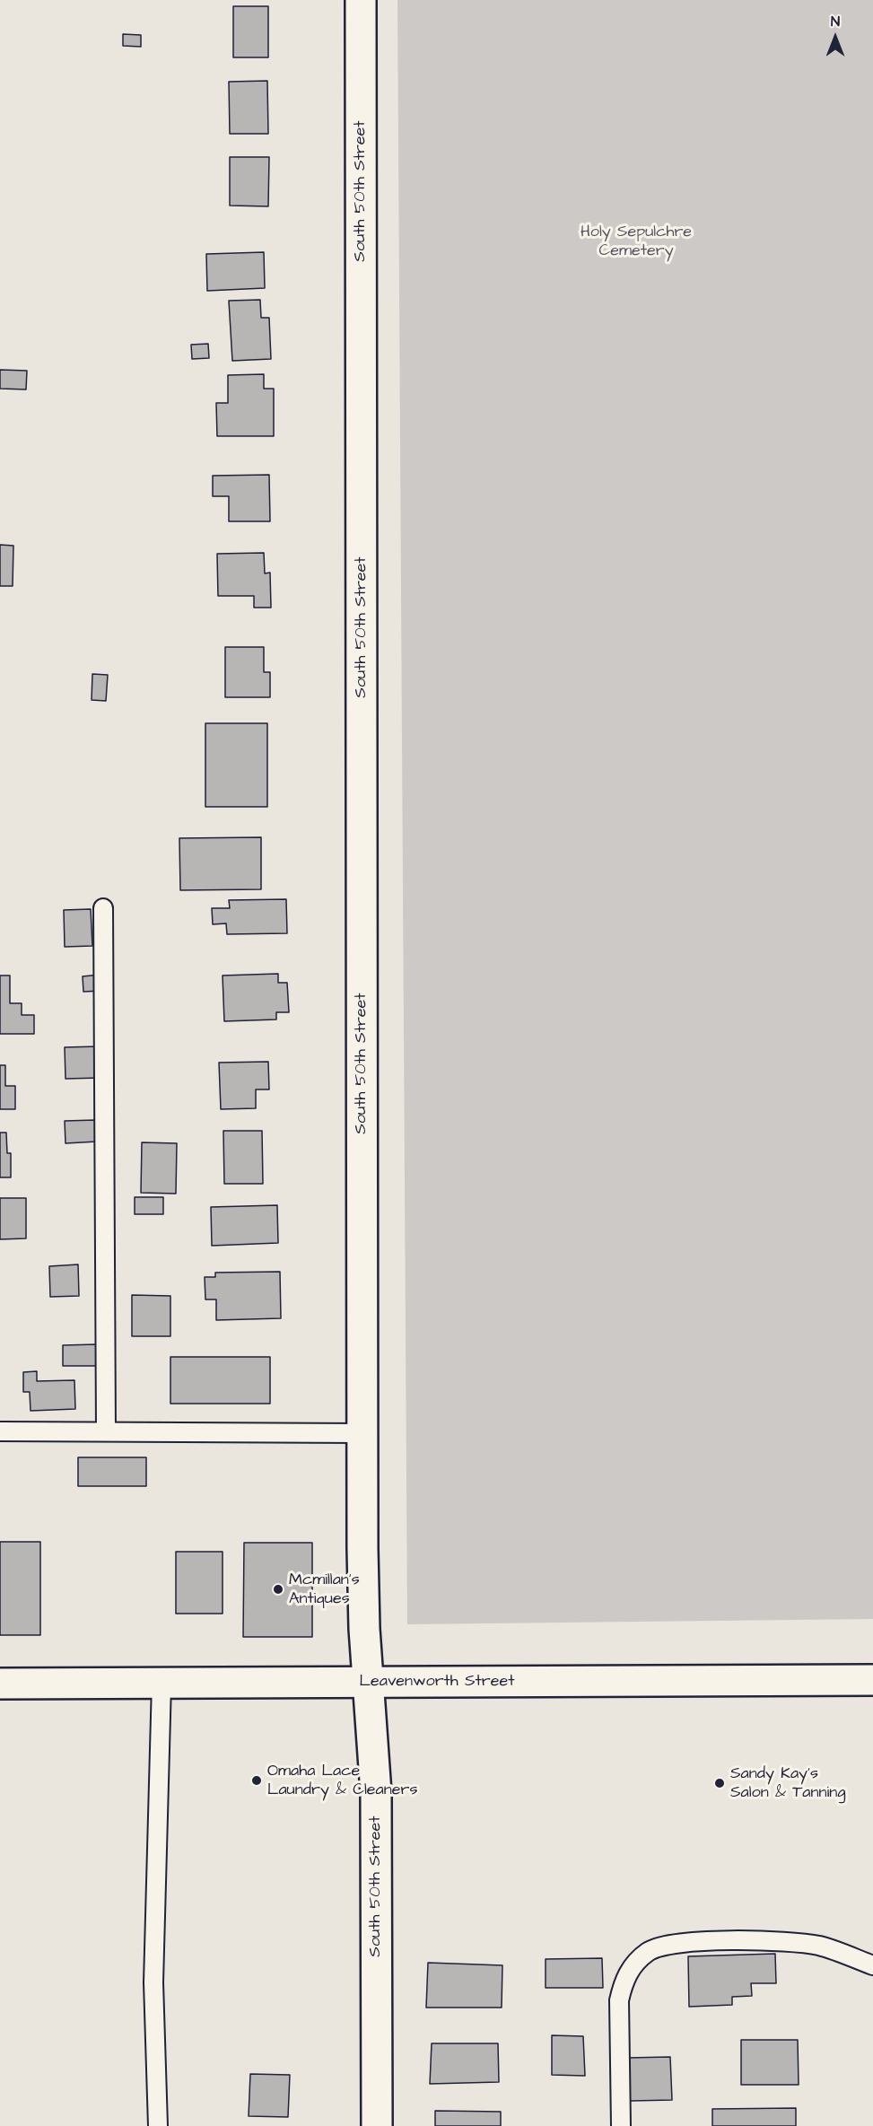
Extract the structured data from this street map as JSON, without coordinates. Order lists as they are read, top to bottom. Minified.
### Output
{"streets":{"main road":["South 50th Street","Leavenworth Street"]},"crossings":[["South 50th Street","Leavenworth Street"]],"parks":["Holy Sepulchre Cemetery"],"places":["Mcmillan's Antiques","Omaha Lace Laundry & Cleaners","Sandy Kay's Salon & Tanning"],"north":"top"}
